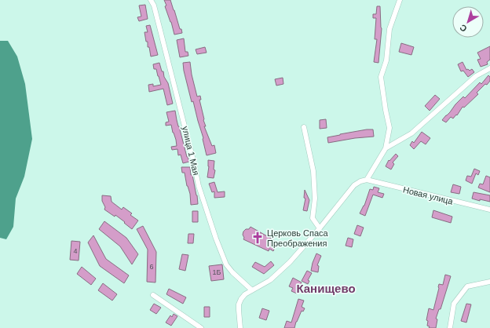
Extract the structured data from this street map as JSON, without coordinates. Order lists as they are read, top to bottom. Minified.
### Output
{"streets":{"street":["улица 1 Мая","Новая улица"]},"districts":["Канищево"],"places":{"church":["Церковь Спаса Преображения"]},"house_numbers":["4","6","1Б"],"north":"bottom left"}
